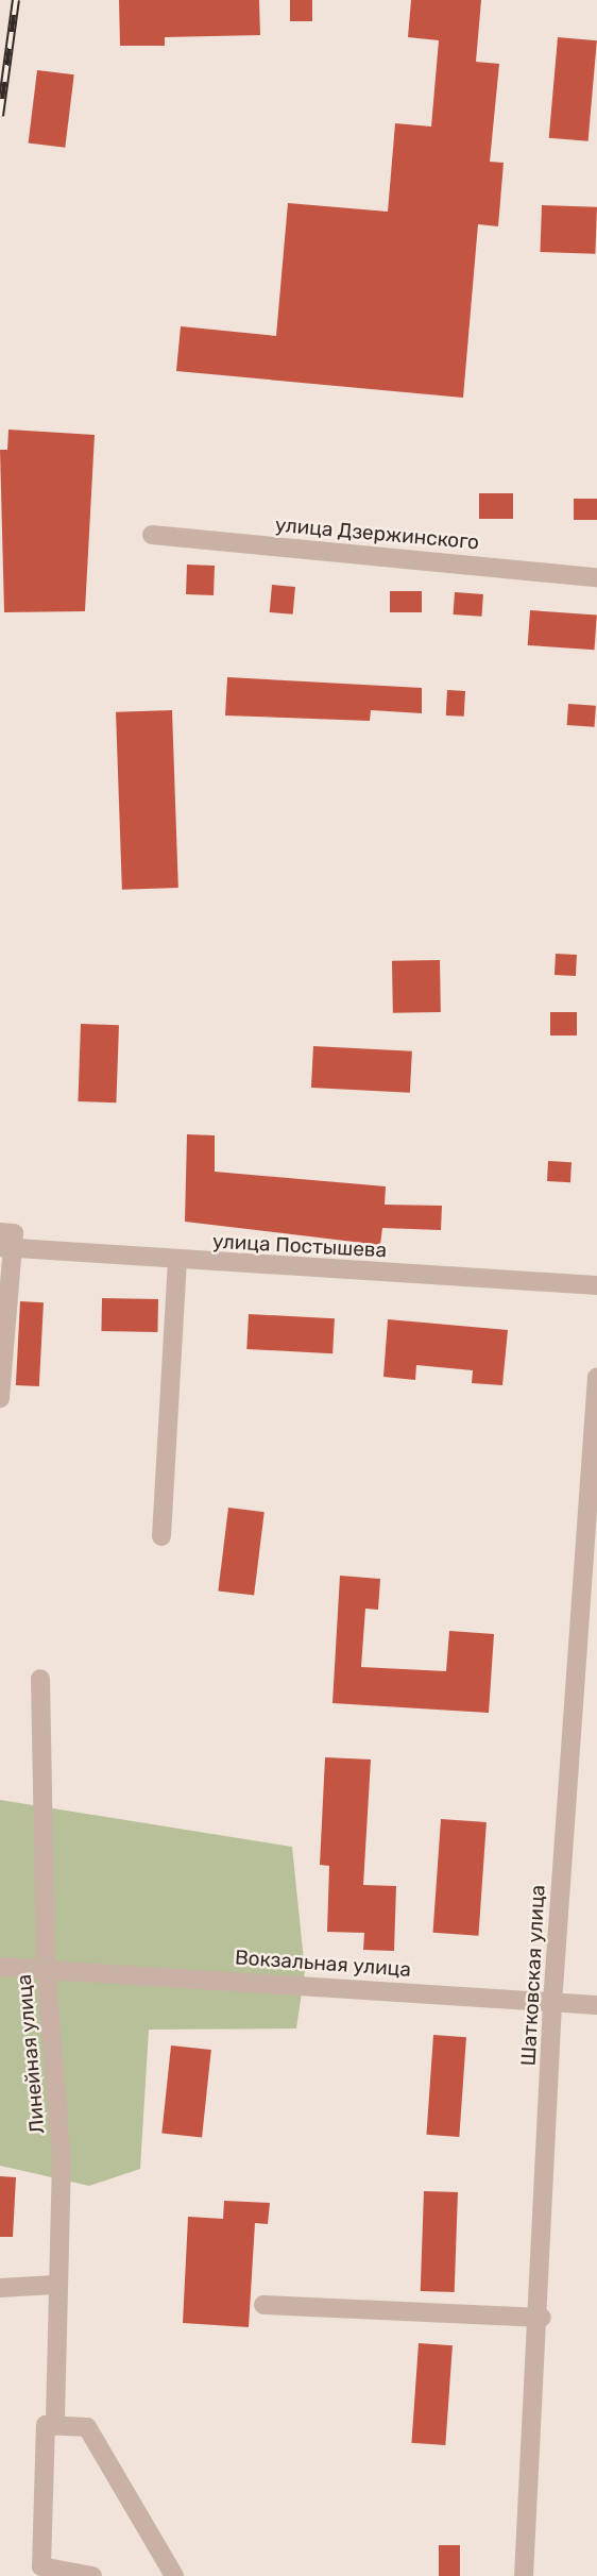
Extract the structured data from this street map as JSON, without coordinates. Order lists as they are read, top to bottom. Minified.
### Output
{"streets":{"street":["улица Дзержинского","улица Постышева","Вокзальная улица","Шатковская улица","Линейная улица"]},"crossings":[["Вокзальная улица","Шатковская улица"],["Вокзальная улица","Линейная улица"]]}
